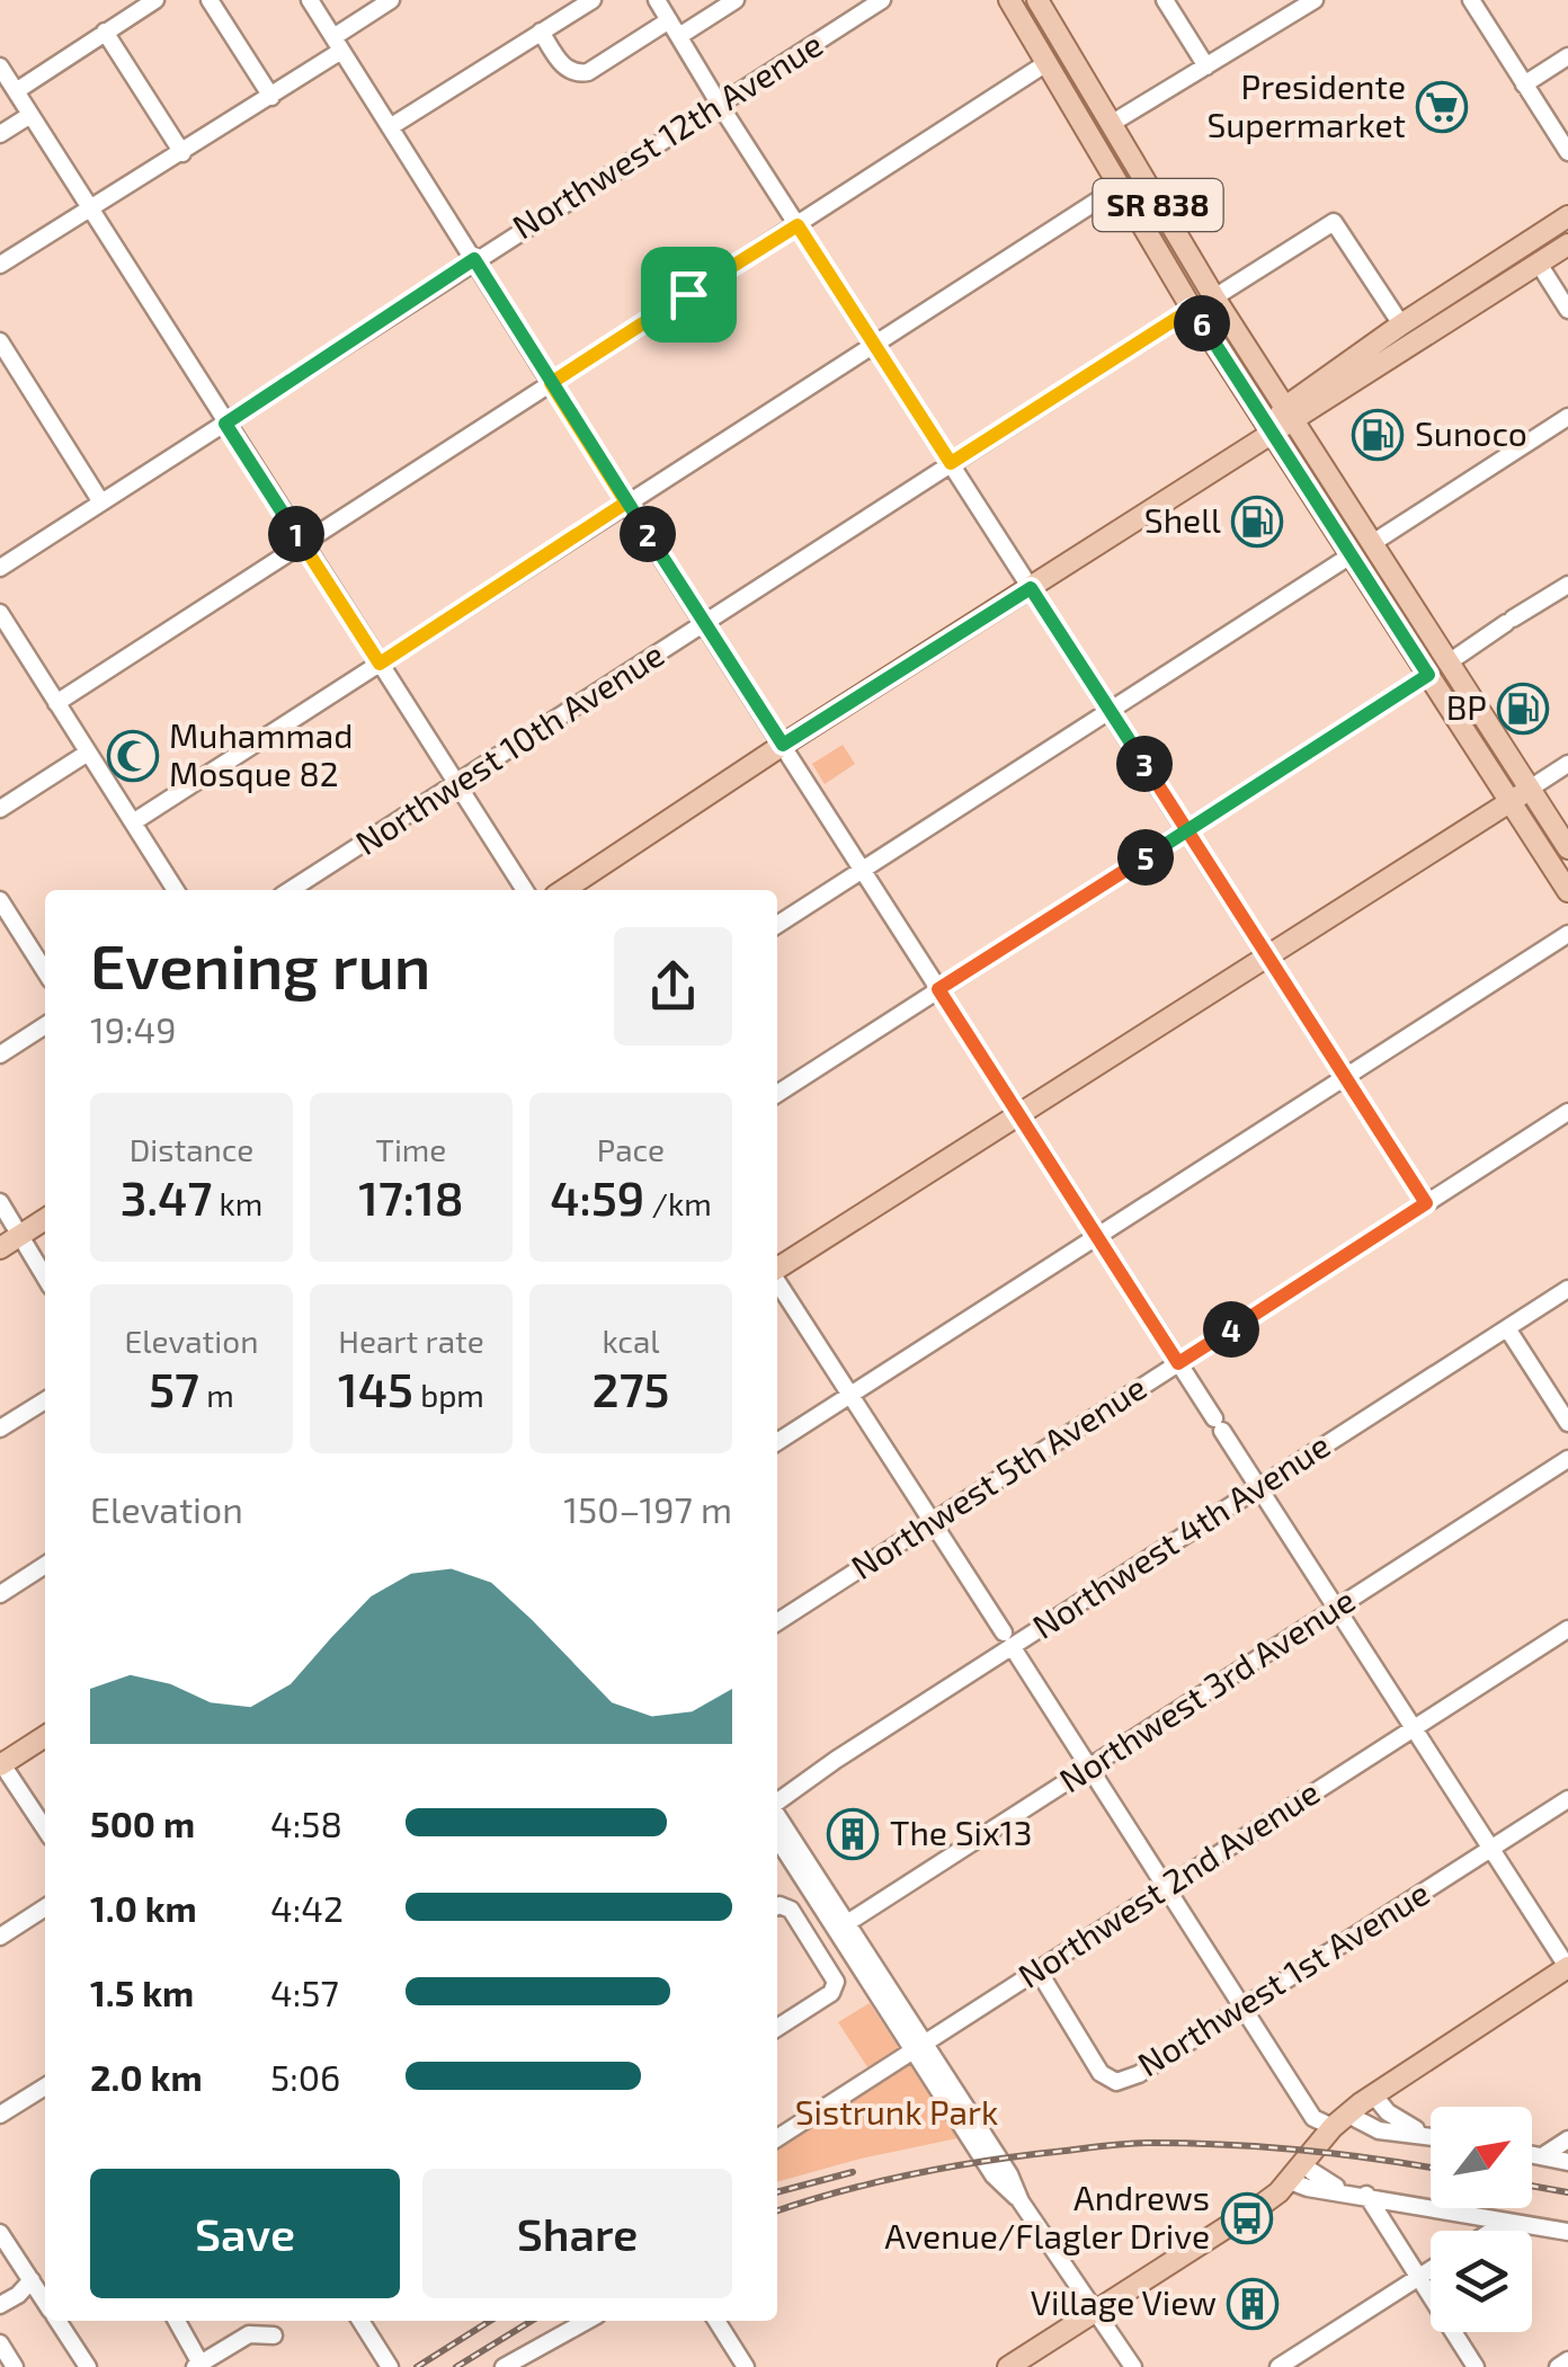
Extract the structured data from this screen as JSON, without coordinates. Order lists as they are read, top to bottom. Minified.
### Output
{"streets":{"main road":["SR 838"],"street":["Northwest 12th Avenue","Northwest 10th Avenue","Northwest 5th Avenue","Northwest 4th Avenue","Northwest 3rd Avenue","Northwest 2nd Avenue","Northwest 1st Avenue"]},"crossings":[["SR 838","Northwest 10th Avenue"],["Northwest 2nd Avenue","Northwest 1st Avenue"]],"parks":["Sistrunk Park"],"places":{"supermarket":["Presidente Supermarket"],"fuel station":["Sunoco","Shell","BP"],"mosque":["Muhammad Mosque 82"],"building":["The Six13","Village View"],"bus stop":["Andrews Avenue/Flagler Drive"]},"north":"top right","page":{"pins":["6","1","2","3","5","4"],"heading":["Evening run","19:49"],"stats":[["Distance","3.47 km"],["Time","17:18"],["Pace","4:59 /km"],["Elevation","57 m"],["Heart rate","145 bpm"],["kcal","275"]],"chart":["Elevation","150–197 m"],"list":[{"name":"500 m","note":"4:58"},{"name":"1.0 km","note":"4:42"},{"name":"1.5 km","note":"4:57"},{"name":"2.0 km","note":"5:06"}],"buttons":["Save","Share"]}}
